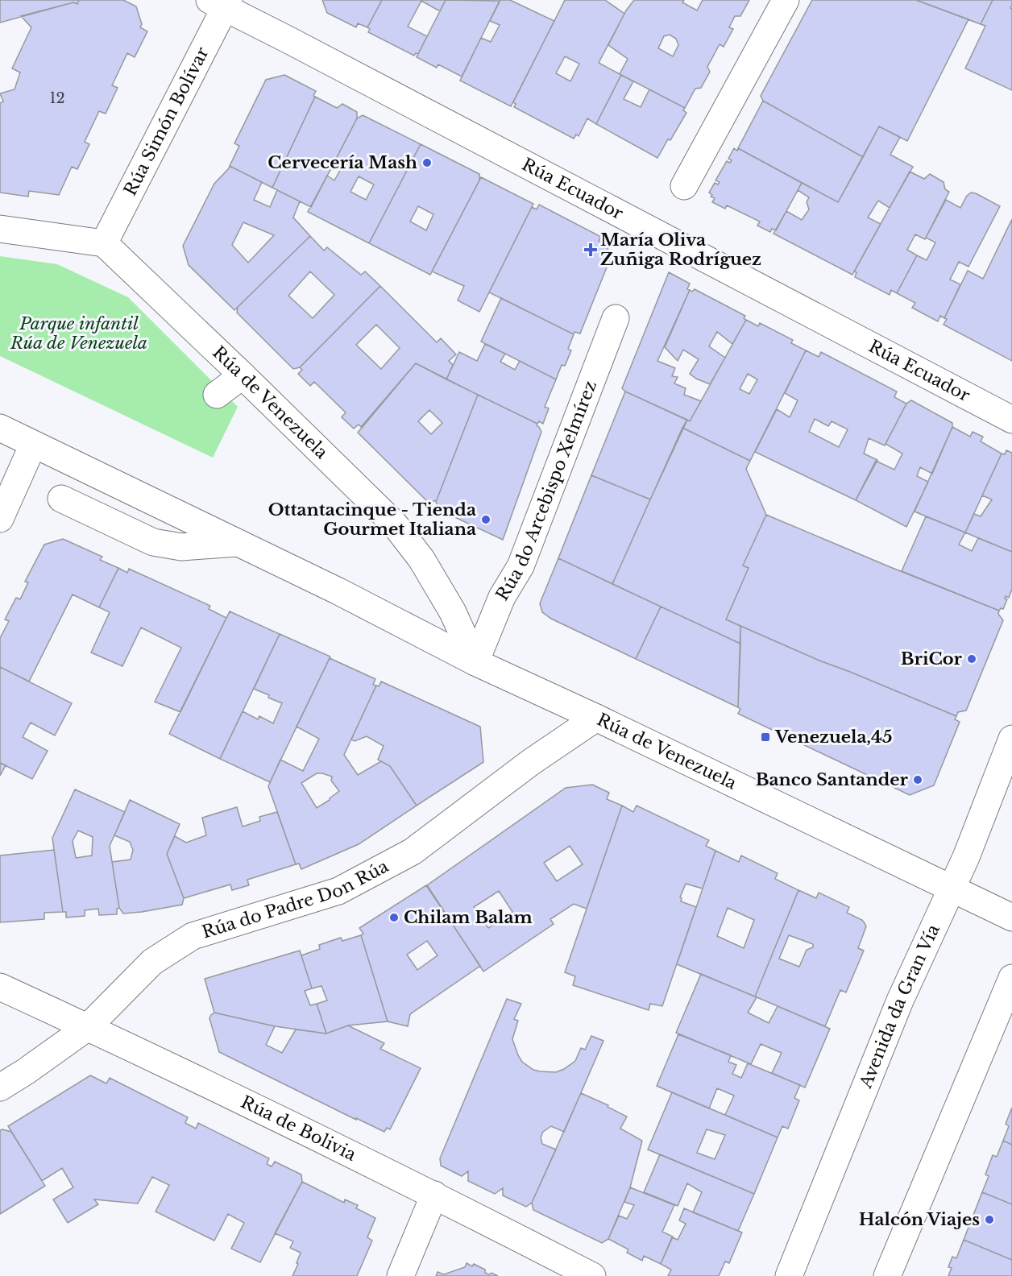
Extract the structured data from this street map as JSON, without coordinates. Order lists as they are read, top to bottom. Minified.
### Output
{"streets":{"street":["Rúa Simón Bolívar","Rúa Ecuador","Rúa de Venezuela","Rúa do Arcebispo Xelmírez","Rúa do Padre Don Rúa","Avenida da Gran Vía","Rúa de Bolivia"]},"crossings":[["Rúa Simón Bolívar","Rúa Ecuador"],["Rúa Simón Bolívar","Rúa de Venezuela"],["Rúa de Venezuela","Rúa do Arcebispo Xelmírez"],["Rúa de Venezuela","Rúa do Padre Don Rúa"],["Rúa de Venezuela","Avenida da Gran Vía"],["Rúa do Padre Don Rúa","Rúa de Bolivia"]],"parks":["Parque infantil Rúa de Venezuela"],"places":{"other":["Cervecería Mash","Ottantacinque - Tienda Gourmet Italiana","BriCor","Banco Santander","Chilam Balam","Halcón Viajes"],"health":["María Oliva Zuñiga Rodríguez"],"transit":["Venezuela,45"]},"house_numbers":["12"]}
